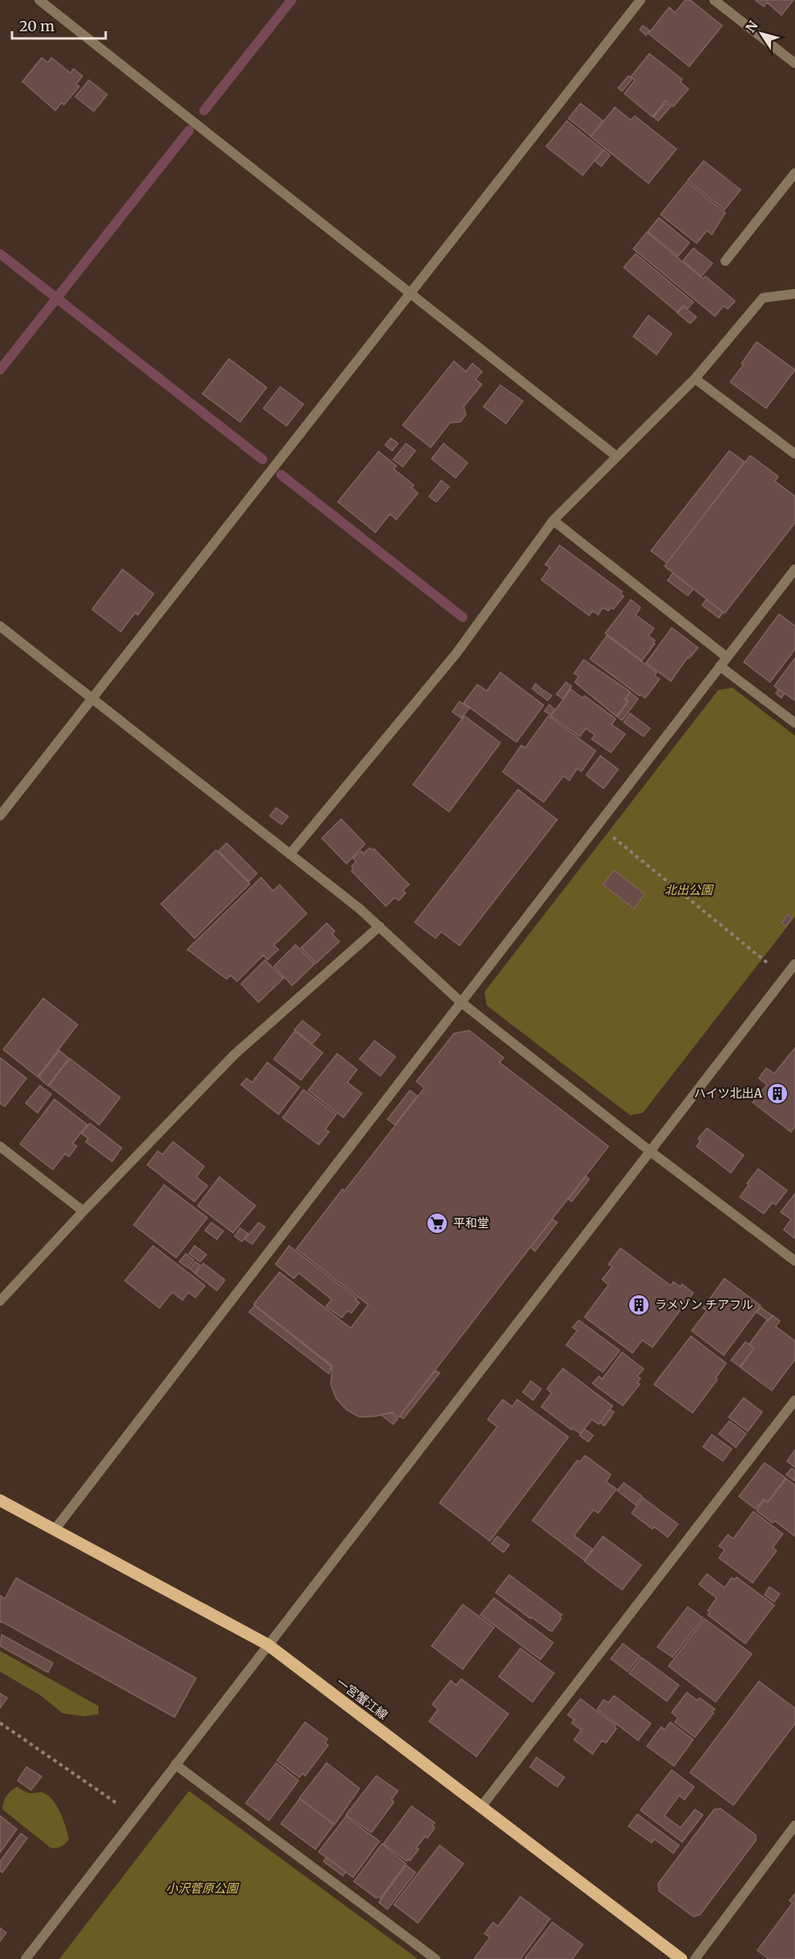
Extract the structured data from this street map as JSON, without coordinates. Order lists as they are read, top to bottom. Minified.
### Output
{"streets":{"main road":["一宮蟹江線"]},"parks":["北出公園","小沢菅原公園"],"places":{"building":["ハイツ北出A","ラメゾン チアフル"],"supermarket":["平和堂"]},"scale_bar":"20 m","north":"top left"}
